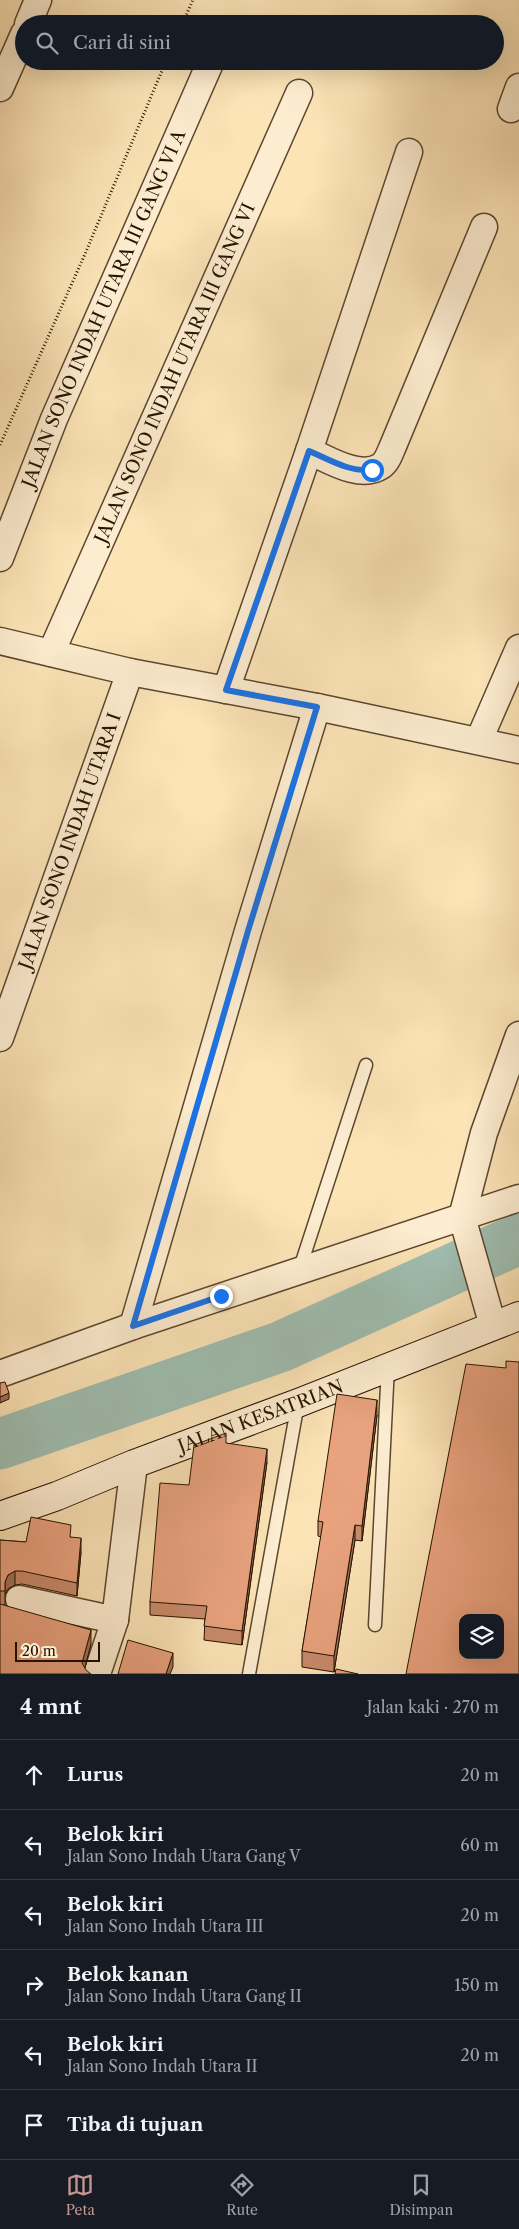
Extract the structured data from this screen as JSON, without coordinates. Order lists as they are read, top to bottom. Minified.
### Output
{"streets":{"street":["JALAN SONO INDAH UTARA III GANG VI A","JALAN SONO INDAH UTARA III GANG VI","JALAN SONO INDAH UTARA I","JALAN KESATRIAN"]},"scale_bar":"20 m","page":{"search":"Cari di sini","scale":"20 m","heading":["4 mnt","Jalan kaki · 270 m"],"list":[["Lurus","20 m"],["Belok kiri","Jalan Sono Indah Utara Gang V","60 m"],["Belok kiri","Jalan Sono Indah Utara III","20 m"],["Belok kanan","Jalan Sono Indah Utara Gang II","150 m"],["Belok kiri","Jalan Sono Indah Utara II","20 m"],"Tiba di tujuan"],"nav":["Peta","Rute","Disimpan"]}}
